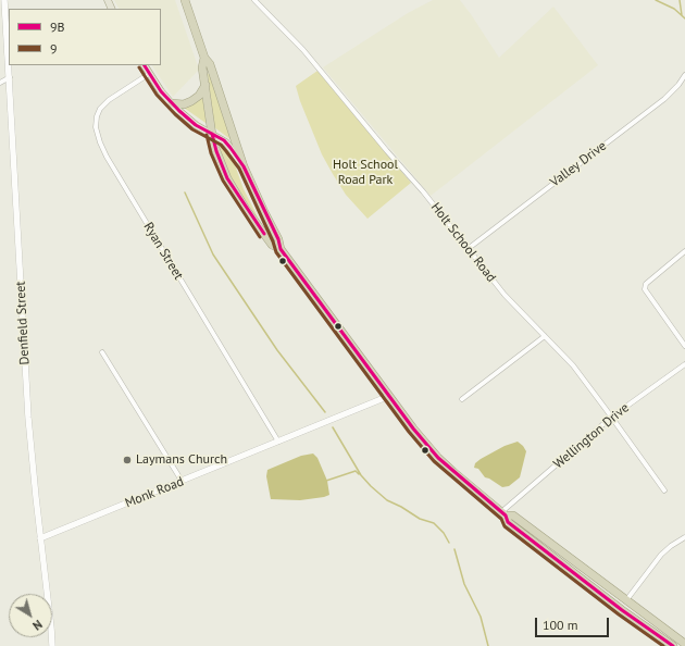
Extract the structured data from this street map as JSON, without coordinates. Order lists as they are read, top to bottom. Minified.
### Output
{"streets":{"street":["Valley Drive","Holt School Road","Ryan Street","Denfield Street","Wellington Drive","Monk Road"]},"crossings":[["Valley Drive","Holt School Road"],["Holt School Road","Wellington Drive"],["Ryan Street","Monk Road"],["Denfield Street","Monk Road"]],"parks":["Holt School Road Park"],"places":["Laymans Church"],"lines":["transit line 9B","transit line 9"],"legend":["9B","9"],"scale_bar":"100 m","north":"bottom right"}
